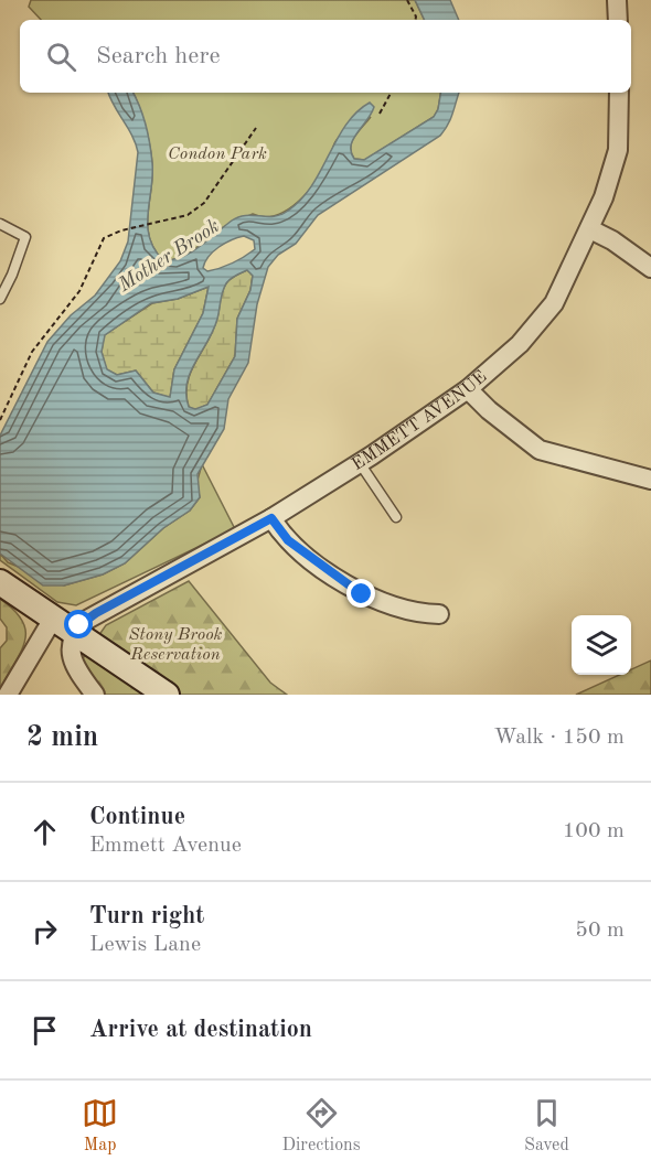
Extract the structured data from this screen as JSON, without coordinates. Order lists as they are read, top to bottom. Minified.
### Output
{"streets":{"street":["EMMETT AVENUE"]},"water":["Mother Brook"],"parks":["Condon Park","Stony Brook Reservation"],"page":{"search":"Search here","heading":["2 min","Walk · 150 m"],"list":[["Continue","Emmett Avenue","100 m"],["Turn right","Lewis Lane","50 m"],"Arrive at destination"],"nav":["Map","Directions","Saved"]}}
